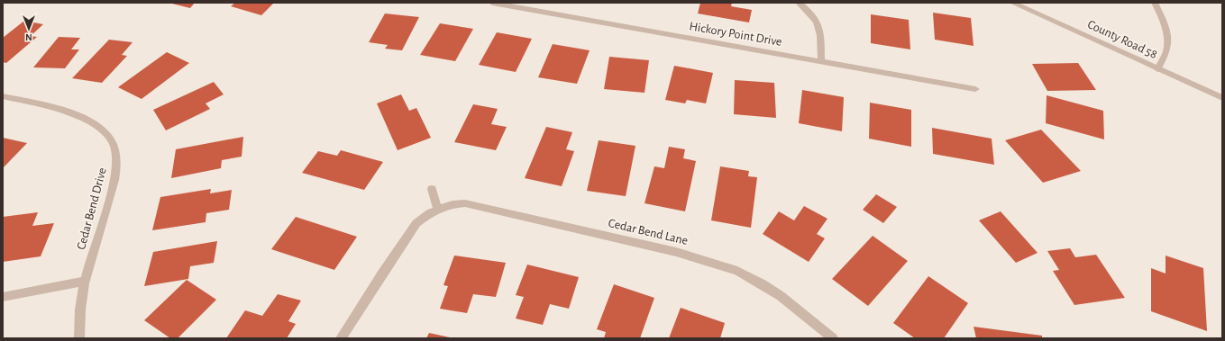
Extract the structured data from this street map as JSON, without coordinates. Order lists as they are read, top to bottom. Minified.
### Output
{"streets":{"street":["Hickory Point Drive","County Road 58","Cedar Bend Drive","Cedar Bend Lane"]},"north":"bottom"}
